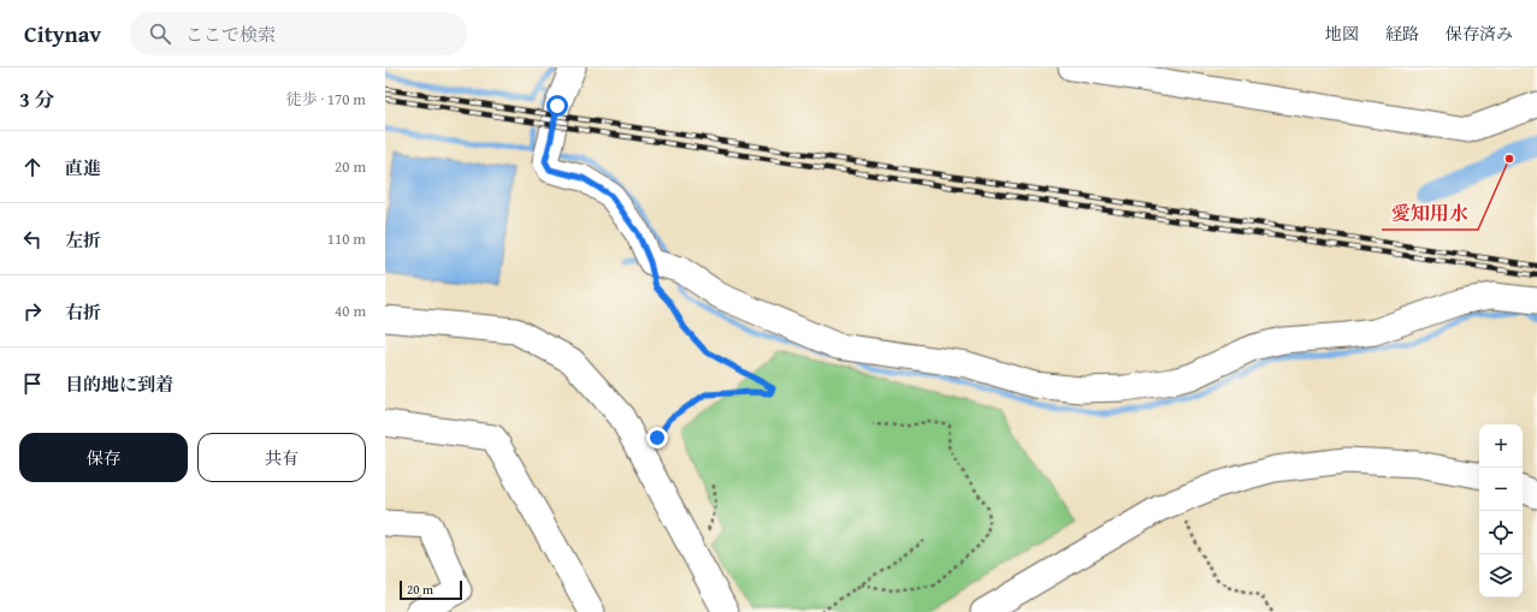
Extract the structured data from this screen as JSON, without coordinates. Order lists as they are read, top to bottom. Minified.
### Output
{"places":["愛知用水"],"scale_bar":"20 m","page":{"header":"Citynav","search":"ここで検索","nav":["地図","経路","保存済み"],"heading":["3 分","徒歩 · 170 m"],"list":[["直進","20 m"],["左折","110 m"],["右折","40 m"],"目的地に到着"],"buttons":["保存","共有"],"map_buttons":["+","−"],"scale":"20 m"}}
